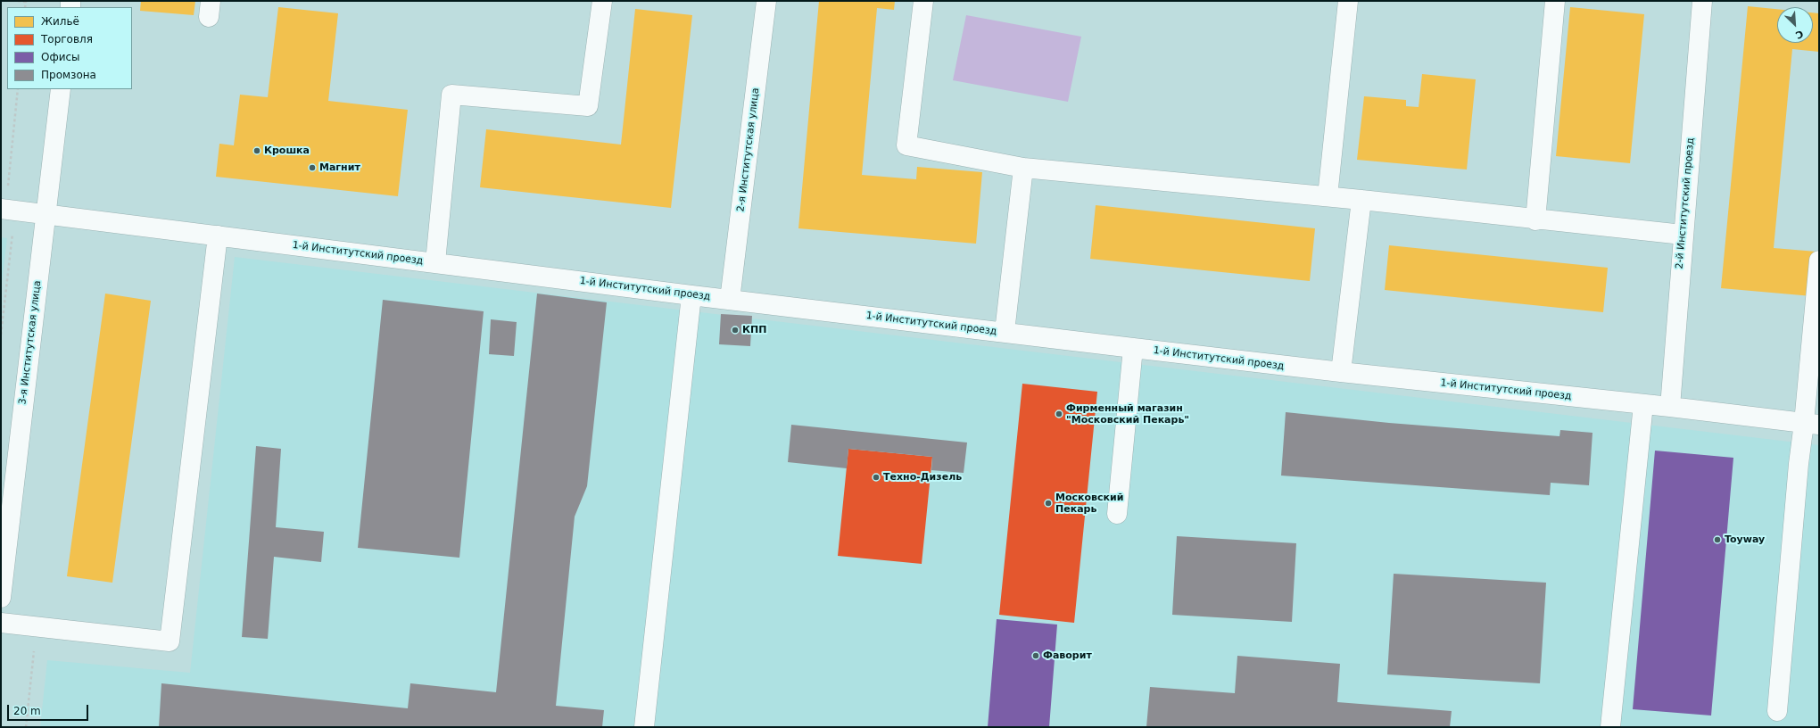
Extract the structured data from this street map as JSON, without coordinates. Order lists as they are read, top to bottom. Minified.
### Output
{"streets":{"street":["2-я Институтская улица","2-й Институтский проезд","1-й Институтский проезд","3-я Институтская улица"]},"crossings":[["2-я Институтская улица","1-й Институтский проезд"],["2-й Институтский проезд","1-й Институтский проезд"],["1-й Институтский проезд","3-я Институтская улица"]],"places":["Крошка","Магнит","КПП","Фирменный магазин \"Московский Пекарь\"","Техно-Дизель","Московский Пекарь","Toyway","Фаворит"],"legend":["Жильё","Торговля","Офисы","Промзона"],"scale_bar":"20 m","north":"bottom right"}
